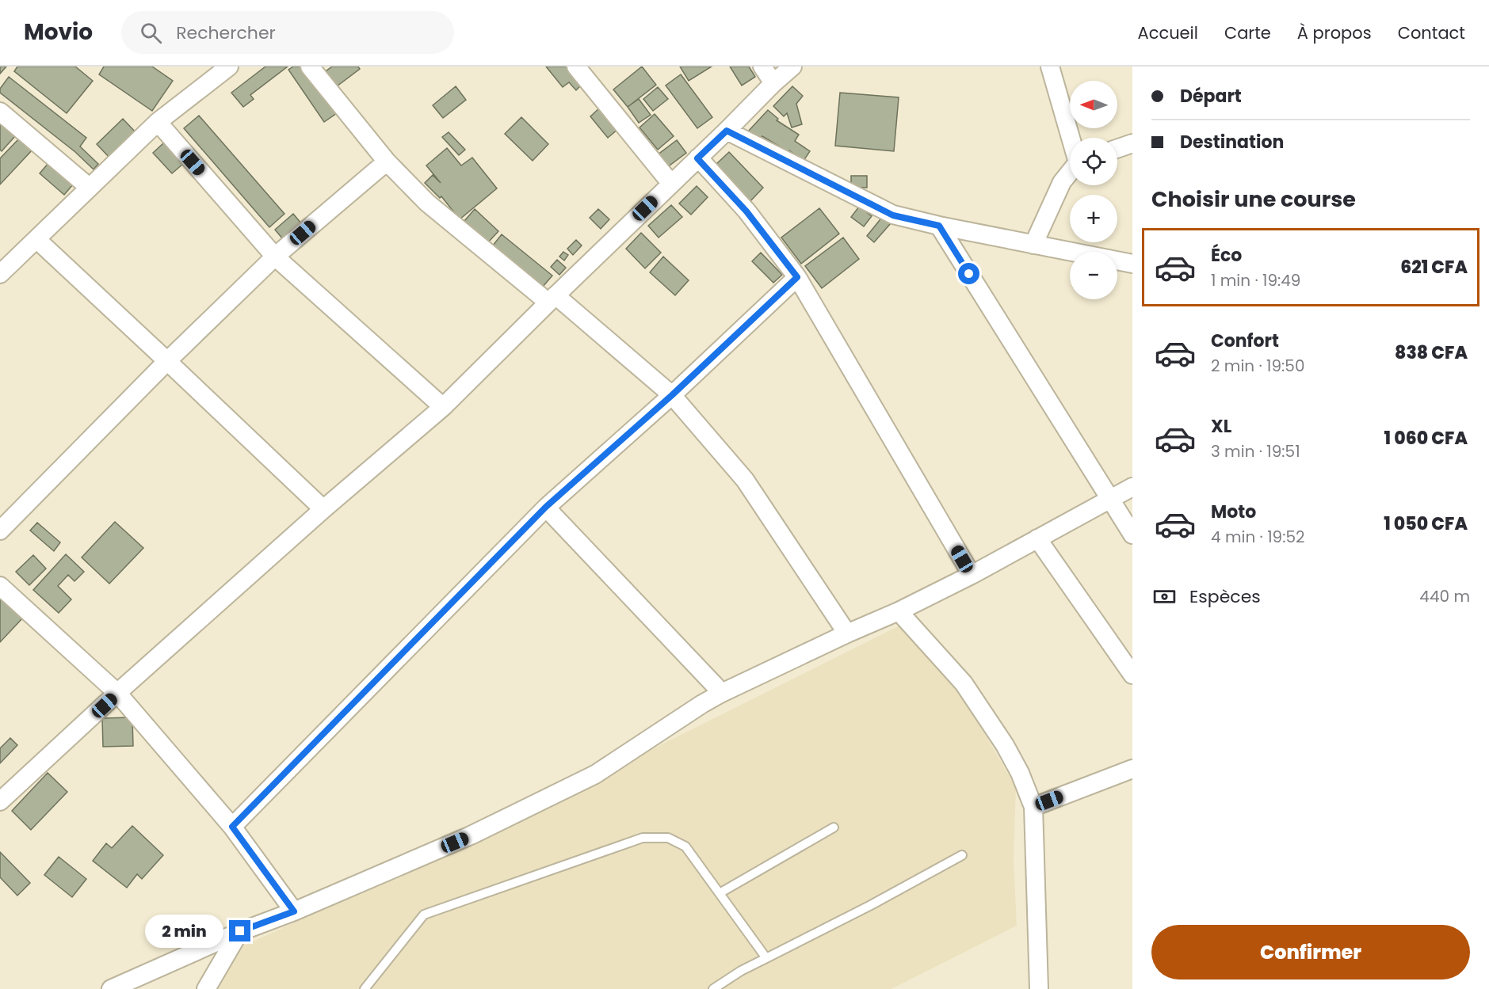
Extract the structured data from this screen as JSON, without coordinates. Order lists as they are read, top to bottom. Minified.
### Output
{"north":"left","page":{"header":"Movio","search":"Rechercher","nav":["Accueil","Carte","À propos","Contact"],"banner":["Départ","Destination"],"map_buttons":["+","−"],"heading":"Choisir une course","list":[{"name":"Éco","note":"1 min · 19:49","value":"621 CFA"},{"name":"Confort","note":"2 min · 19:50","value":"838 CFA"},{"name":"XL","note":"3 min · 19:51","value":"1 060 CFA"},{"name":"Moto","note":"4 min · 19:52","value":"1 050 CFA"}],"pay":["Espèces","440 m"],"bubble":"2 min","buttons":"Confirmer"}}
